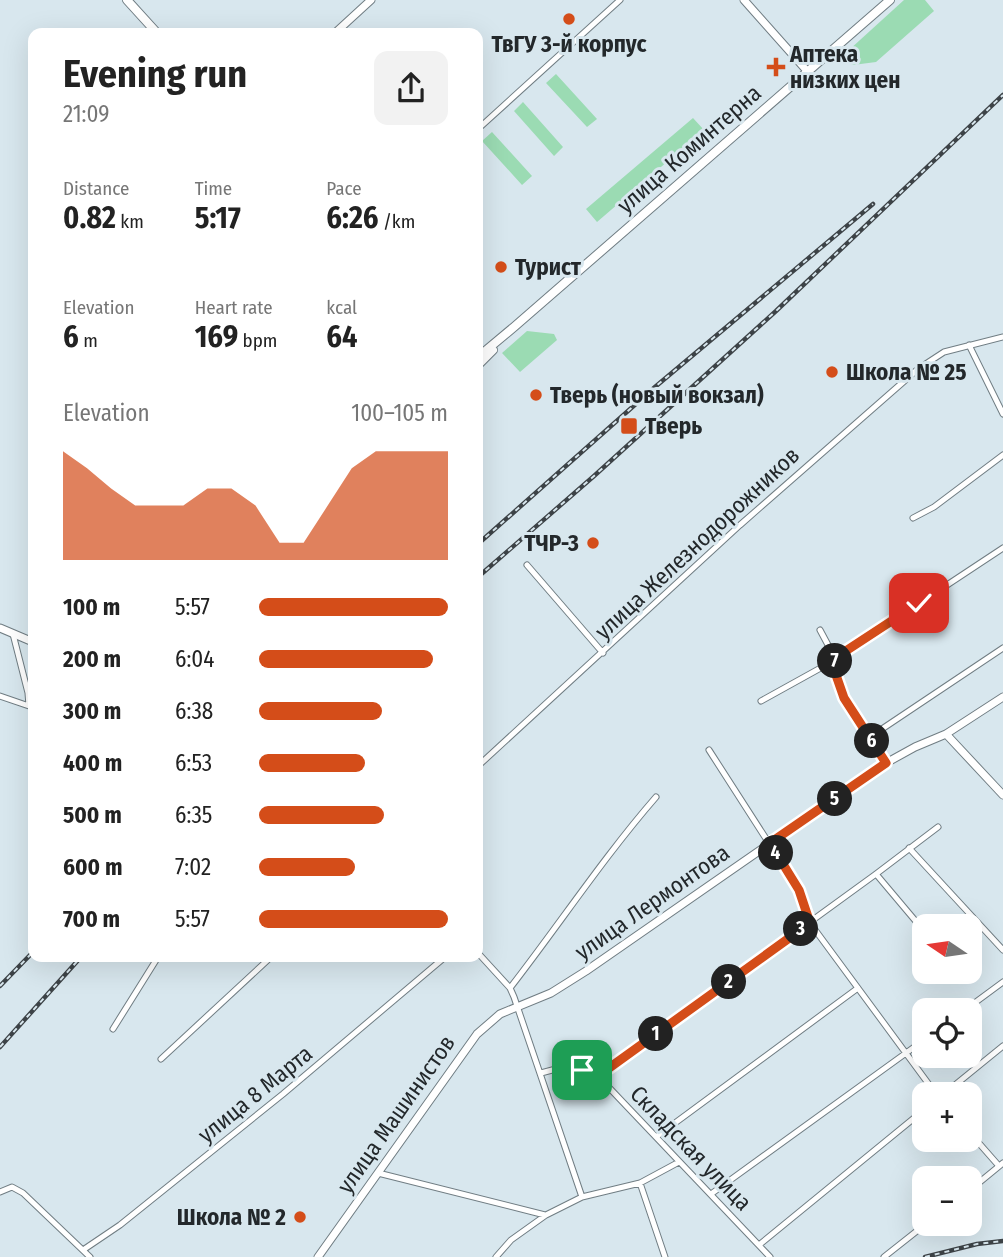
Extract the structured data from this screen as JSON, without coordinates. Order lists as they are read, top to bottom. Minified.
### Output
{"streets":{"main road":["улица Коминтерна","улица Лермонтова","улица Машинистов"],"street":["улица Железнодорожников","улица 8 Марта","Складская улица"]},"crossings":[["улица Лермонтова","улица Машинистов"]],"places":{"other":["ТвГУ 3-й корпус","Турист","Школа № 25","Тверь (новый вокзал)","ТЧР-3","Школа № 2"],"health":["Аптека низких цен"],"transit":["Тверь"]},"north":"left","page":{"heading":["Evening run","21:09"],"stats":[["Distance","0.82 km"],["Time","5:17"],["Pace","6:26 /km"],["Elevation","6 m"],["Heart rate","169 bpm"],["kcal","64"]],"chart":["Elevation","100–105 m"],"list":[{"name":"100 m","note":"5:57"},{"name":"200 m","note":"6:04"},{"name":"300 m","note":"6:38"},{"name":"400 m","note":"6:53"},{"name":"500 m","note":"6:35"},{"name":"600 m","note":"7:02"},{"name":"700 m","note":"5:57"}],"pins":["7","6","5","4","3","2","1"],"map_buttons":["+","−"]}}
